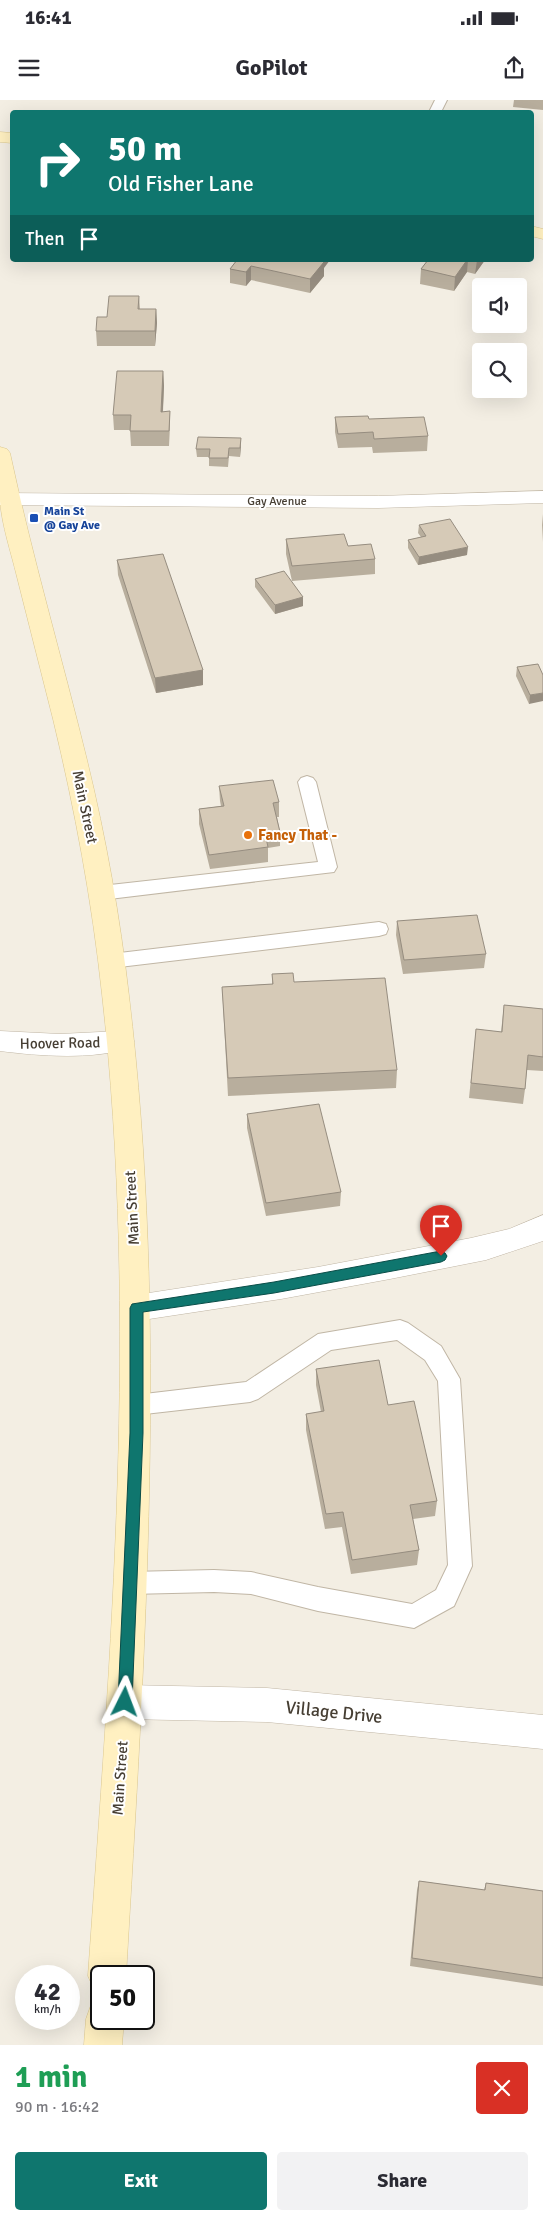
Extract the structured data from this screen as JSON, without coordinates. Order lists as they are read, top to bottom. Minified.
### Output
{"streets":{"main road":["Main Street"],"street":["Gay Avenue","Hoover Road","Village Drive"]},"crossings":[["Gay Avenue","Main Street"],["Main Street","Hoover Road"],["Main Street","Village Drive"]],"places":{"transit":["Main St @ Gay Ave"],"other":["Fancy That -"]},"page":{"status":"16:41","header":"GoPilot","turn":["50 m","Old Fisher Lane"],"then":"Then","speed":"42 km/h","limit":"50","heading":["1 min","90 m · 16:42"],"buttons":["Exit","Share"]}}
